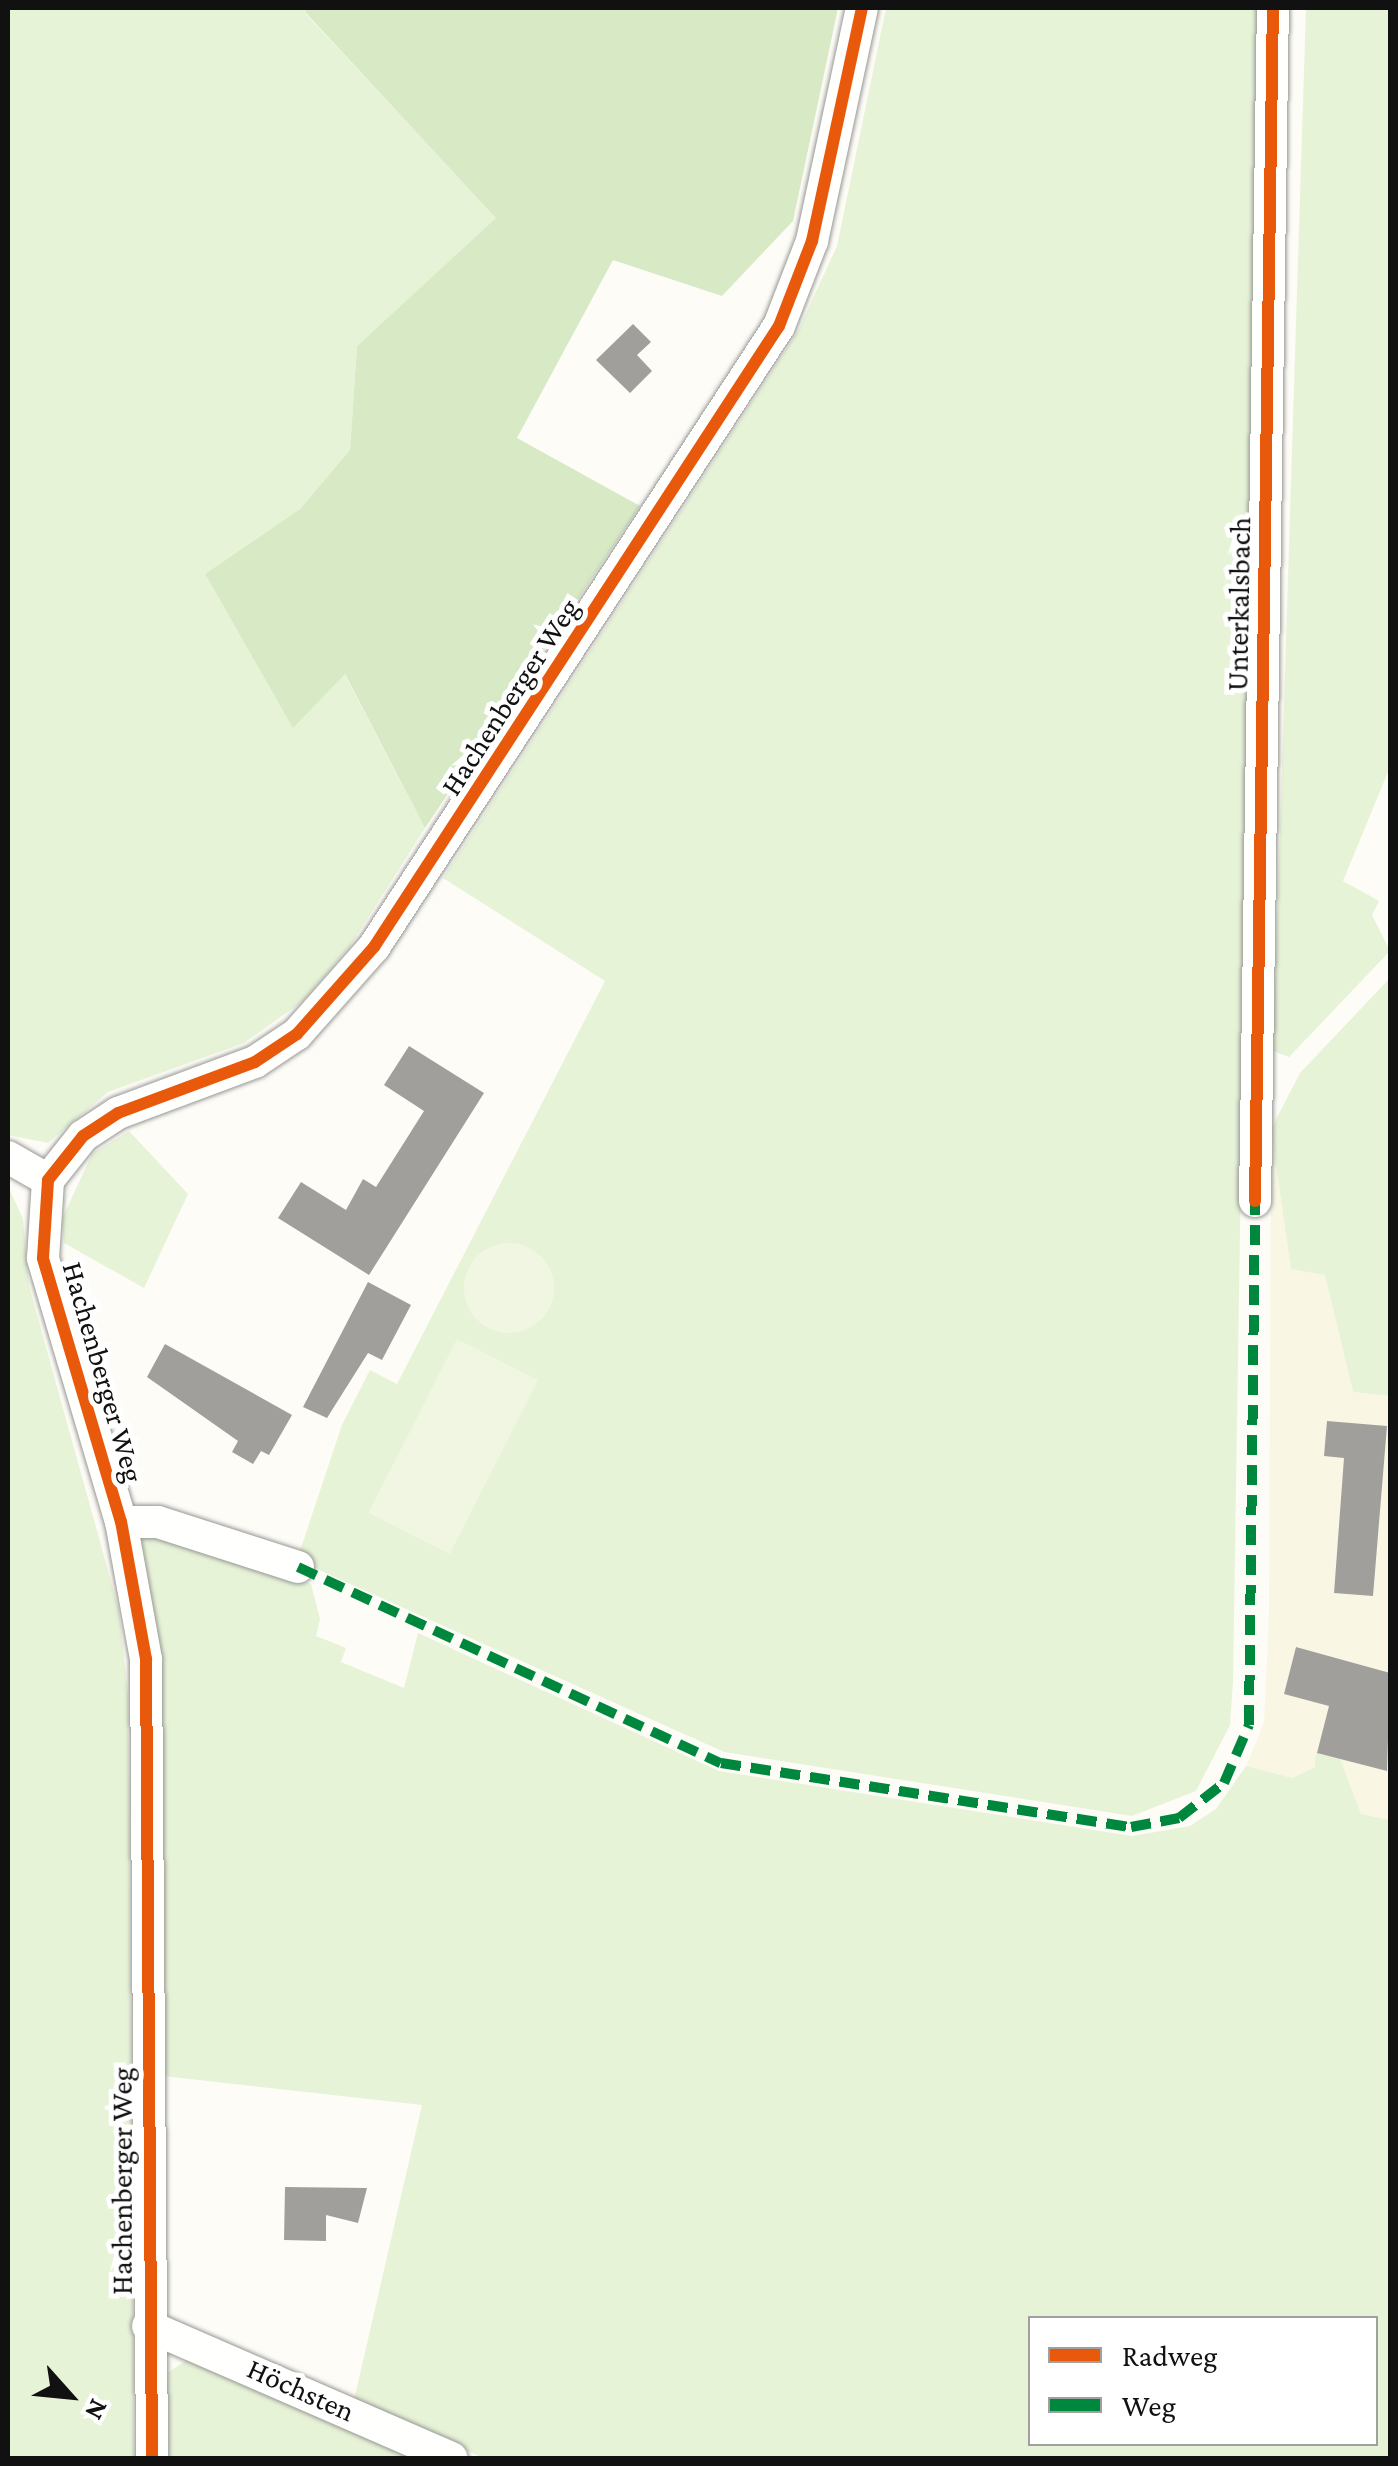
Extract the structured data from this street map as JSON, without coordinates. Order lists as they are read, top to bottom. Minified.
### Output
{"streets":{"street":["Unterkalsbach","Hachenberger Weg","Höchsten"]},"crossings":[["Hachenberger Weg","Höchsten"]],"legend":["Radweg","Weg"],"north":"bottom right"}
